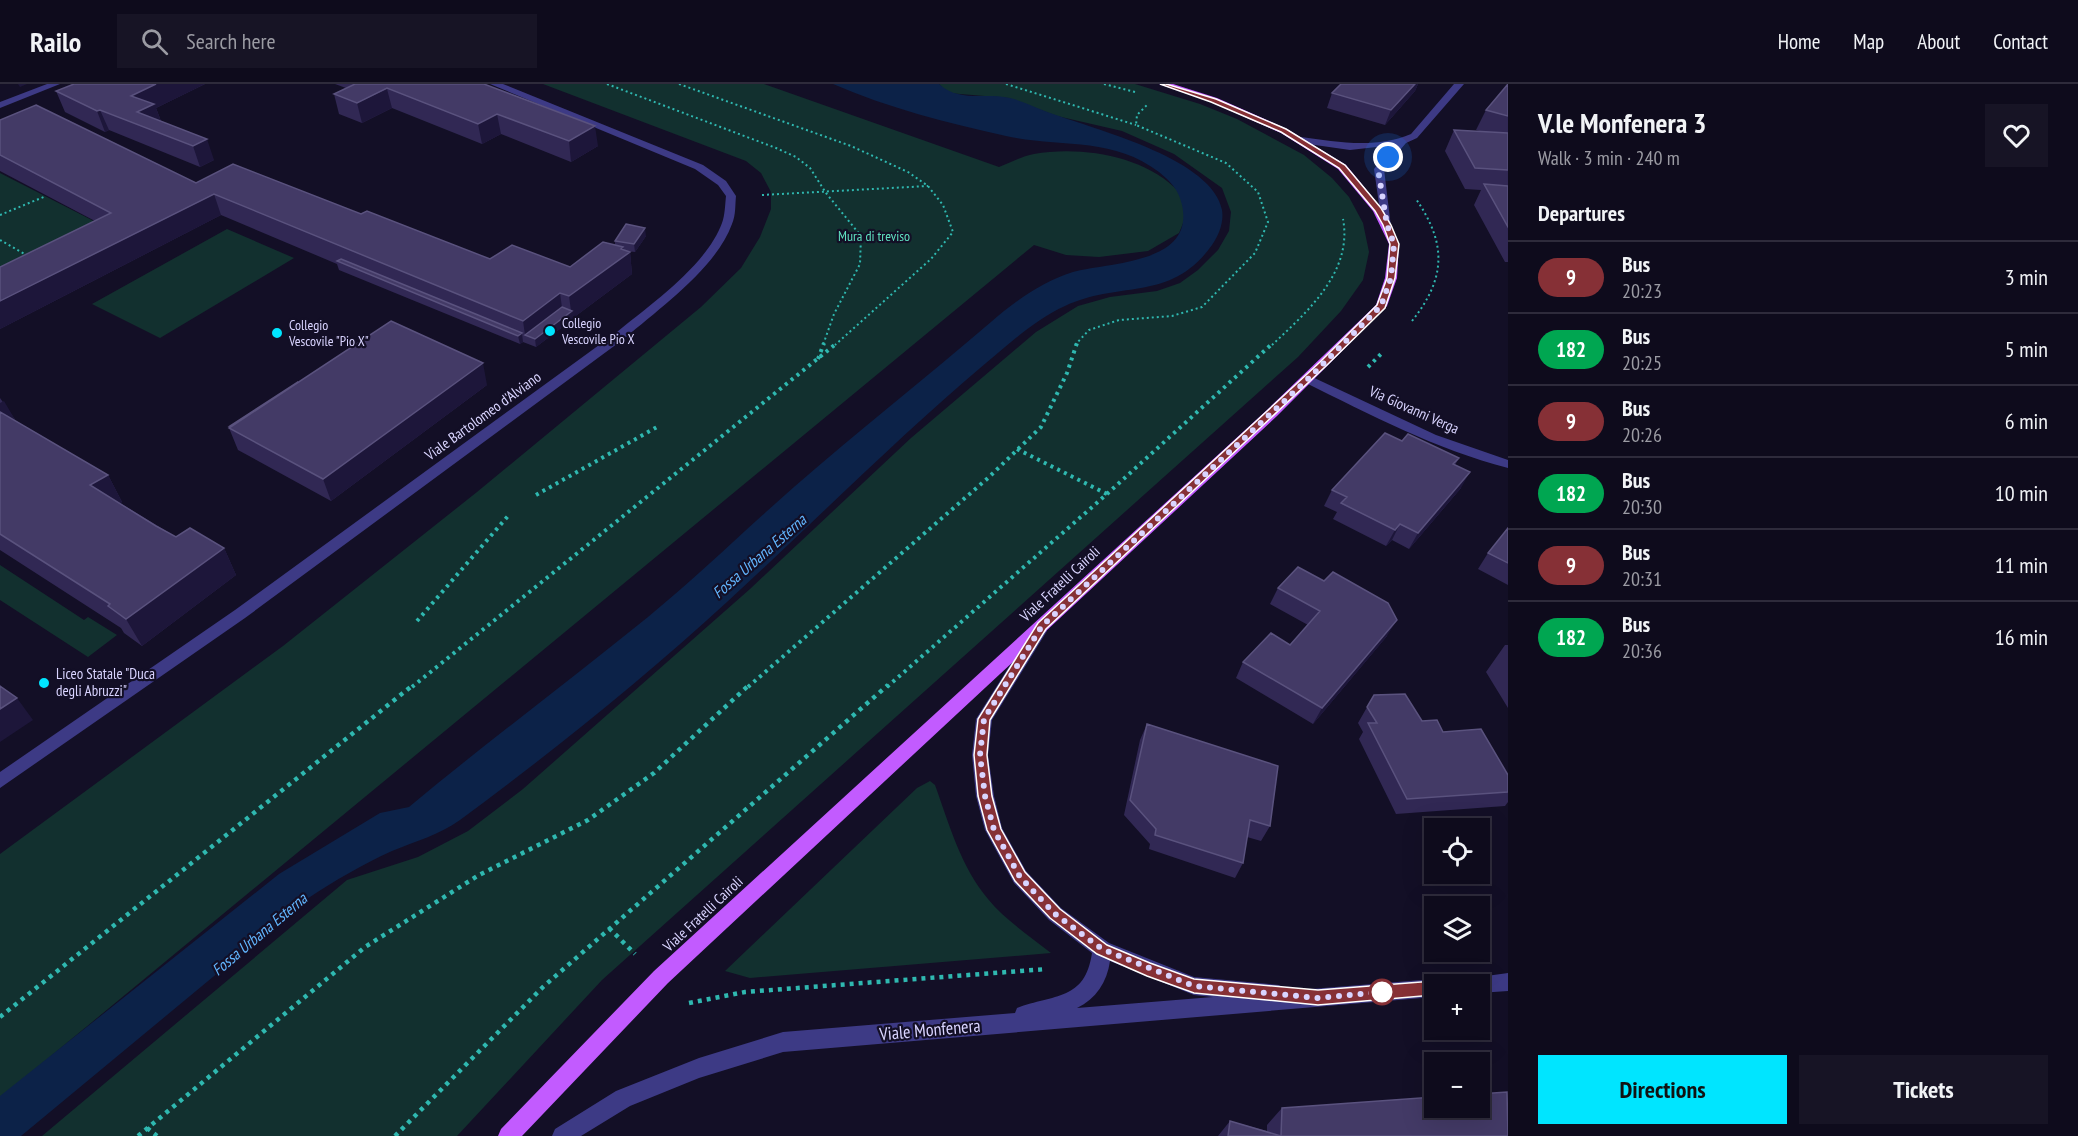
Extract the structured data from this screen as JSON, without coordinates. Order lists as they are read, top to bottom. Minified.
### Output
{"streets":{"main road":["Viale Fratelli Cairoli"],"street":["Via Giovanni Verga","Viale Bartolomeo d'Alviano","Viale Monfenera"]},"crossings":[["Via Giovanni Verga","Viale Fratelli Cairoli"],["Viale Fratelli Cairoli","Viale Monfenera"]],"water":["Fossa Urbana Esterna"],"parks":["Mura di treviso"],"places":["Collegio Vescovile Pio X","Collegio Vescovile \"Pio X\"","Liceo Statale \"Duca degli Abruzzi\""],"lines":["bus line 9"],"page":{"header":"Railo","search":"Search here","nav":["Home","Map","About","Contact"],"heading":[["V.le Monfenera 3","Walk · 3 min · 240 m"],"Departures"],"list":[{"mark":"9","name":"Bus","note":"20:23","value":"3 min"},{"mark":"182","name":"Bus","note":"20:25","value":"5 min"},{"mark":"9","name":"Bus","note":"20:26","value":"6 min"},{"mark":"182","name":"Bus","note":"20:30","value":"10 min"},{"mark":"9","name":"Bus","note":"20:31","value":"11 min"},{"mark":"182","name":"Bus","note":"20:36","value":"16 min"}],"map_buttons":["+","−"],"buttons":["Directions","Tickets"]}}
